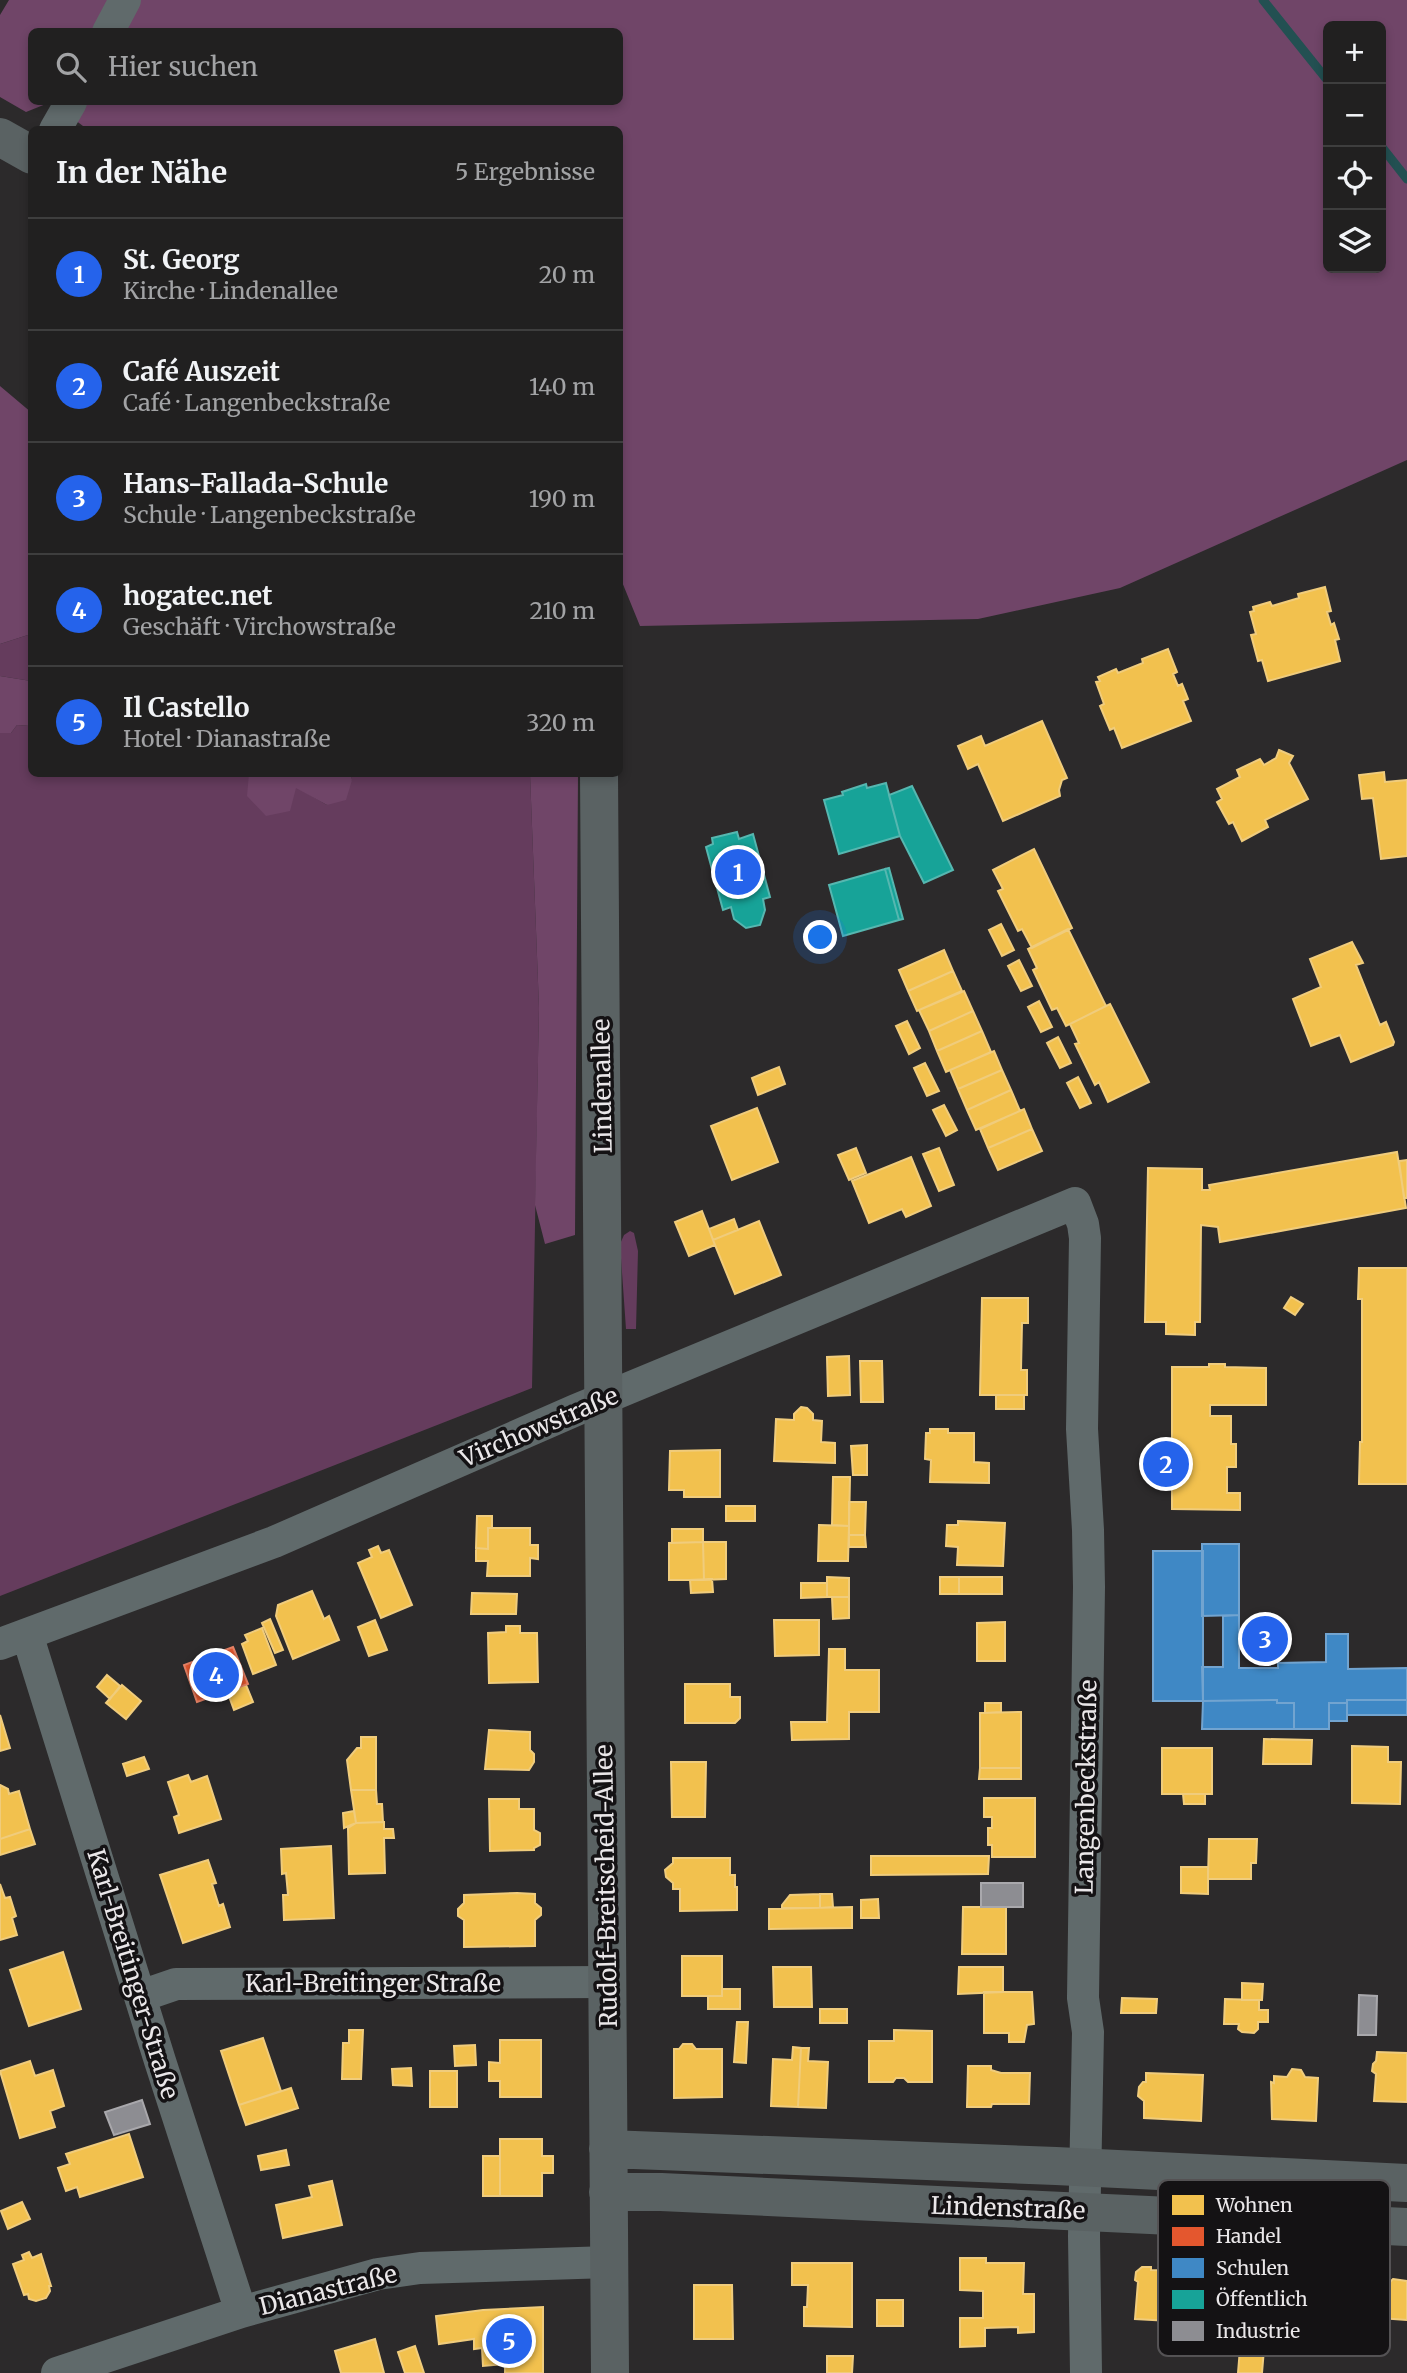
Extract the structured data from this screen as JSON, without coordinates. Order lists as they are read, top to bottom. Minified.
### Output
{"streets":{"street":["Lindenallee","Virchowstraße","Langenbeckstraße","Rudolf-Breitscheid-Allee","Karl-Breitinger-Straße","Karl-Breitinger Straße","Lindenstraße","Dianastraße"]},"crossings":[["Lindenallee","Virchowstraße"],["Lindenallee","Rudolf-Breitscheid-Allee"],["Virchowstraße","Langenbeckstraße"],["Virchowstraße","Rudolf-Breitscheid-Allee"],["Virchowstraße","Karl-Breitinger-Straße"],["Langenbeckstraße","Lindenstraße"],["Rudolf-Breitscheid-Allee","Karl-Breitinger Straße"],["Rudolf-Breitscheid-Allee","Lindenstraße"],["Rudolf-Breitscheid-Allee","Dianastraße"],["Karl-Breitinger-Straße","Karl-Breitinger Straße"],["Karl-Breitinger-Straße","Dianastraße"]],"legend":["Wohnen","Handel","Schulen","Öffentlich","Industrie"],"page":{"map_buttons":["+","−"],"search":"Hier suchen","heading":["In der Nähe","5 Ergebnisse"],"list":[{"mark":"1","name":"St. Georg","note":"Kirche · Lindenallee","value":"20 m"},{"mark":"2","name":"Café Auszeit","note":"Café · Langenbeckstraße","value":"140 m"},{"mark":"3","name":"Hans-Fallada-Schule","note":"Schule · Langenbeckstraße","value":"190 m"},{"mark":"4","name":"hogatec.net","note":"Geschäft · Virchowstraße","value":"210 m"},{"mark":"5","name":"Il Castello","note":"Hotel · Dianastraße","value":"320 m"}],"pins":["1","2","3","4","5"]}}
